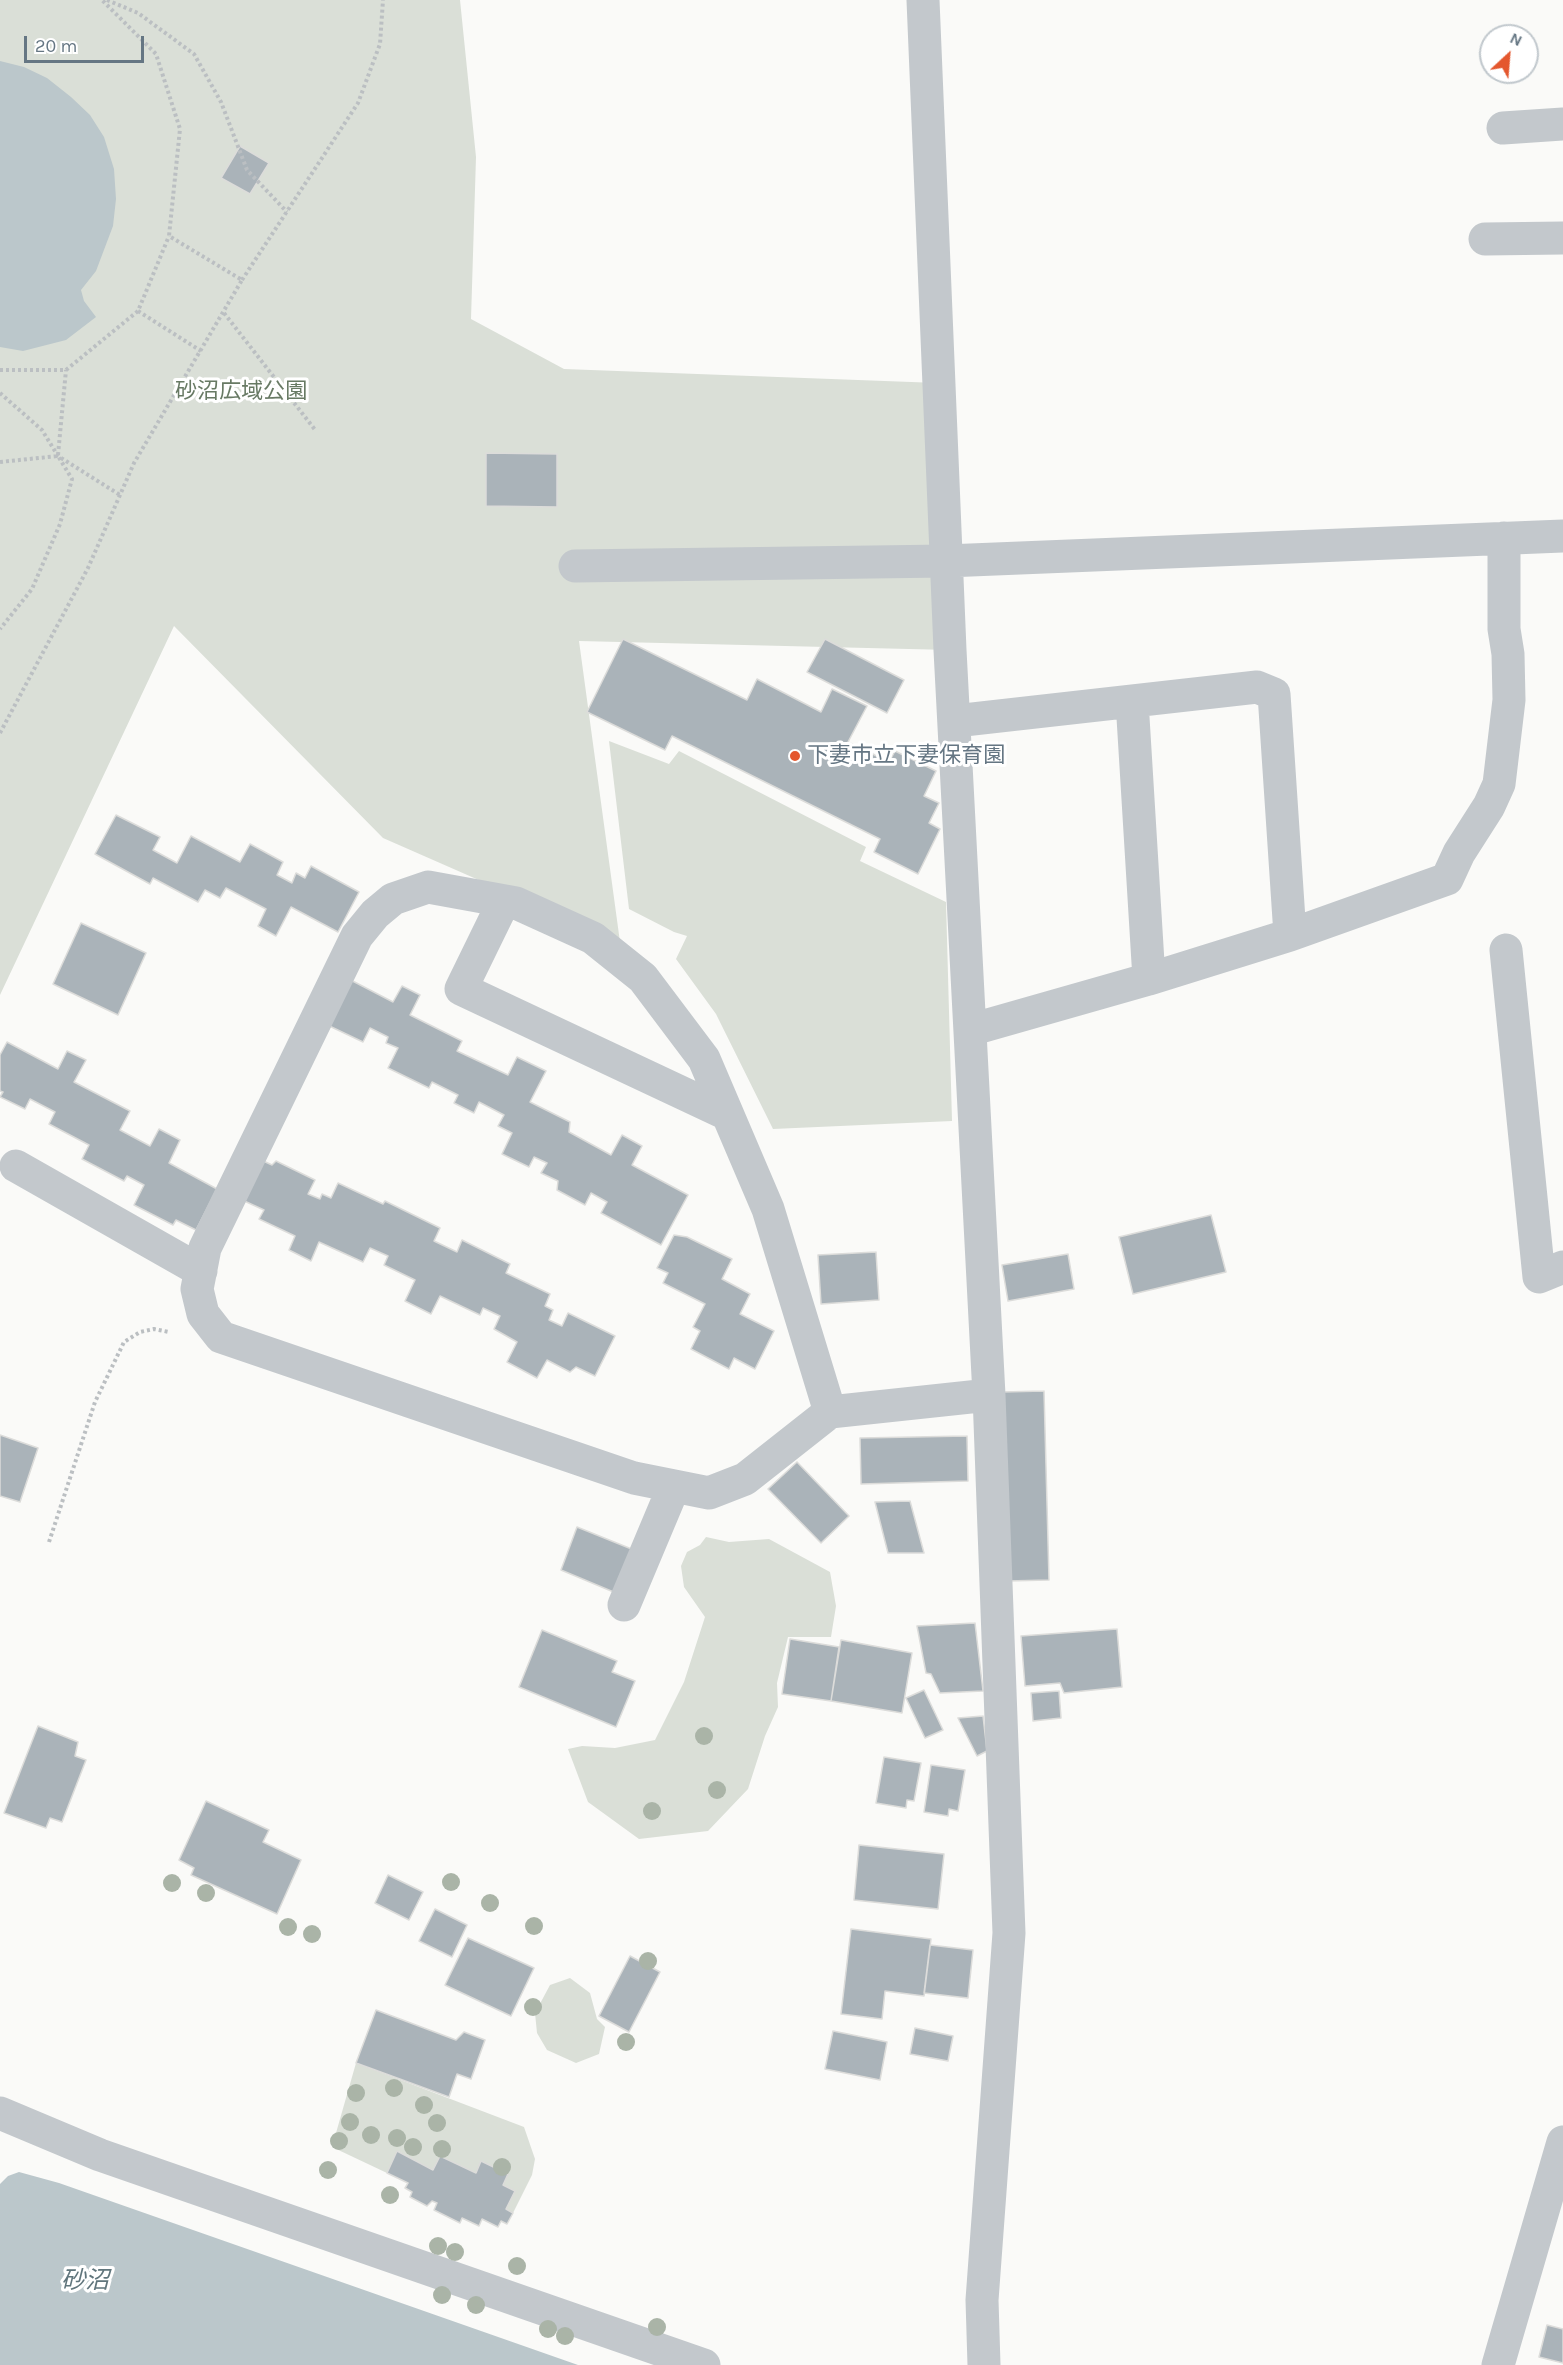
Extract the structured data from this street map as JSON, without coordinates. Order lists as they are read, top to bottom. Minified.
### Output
{"water":["砂沼"],"parks":["砂沼広域公園"],"places":["下妻市立下妻保育園"],"scale_bar":"20 m","north":"top right"}
